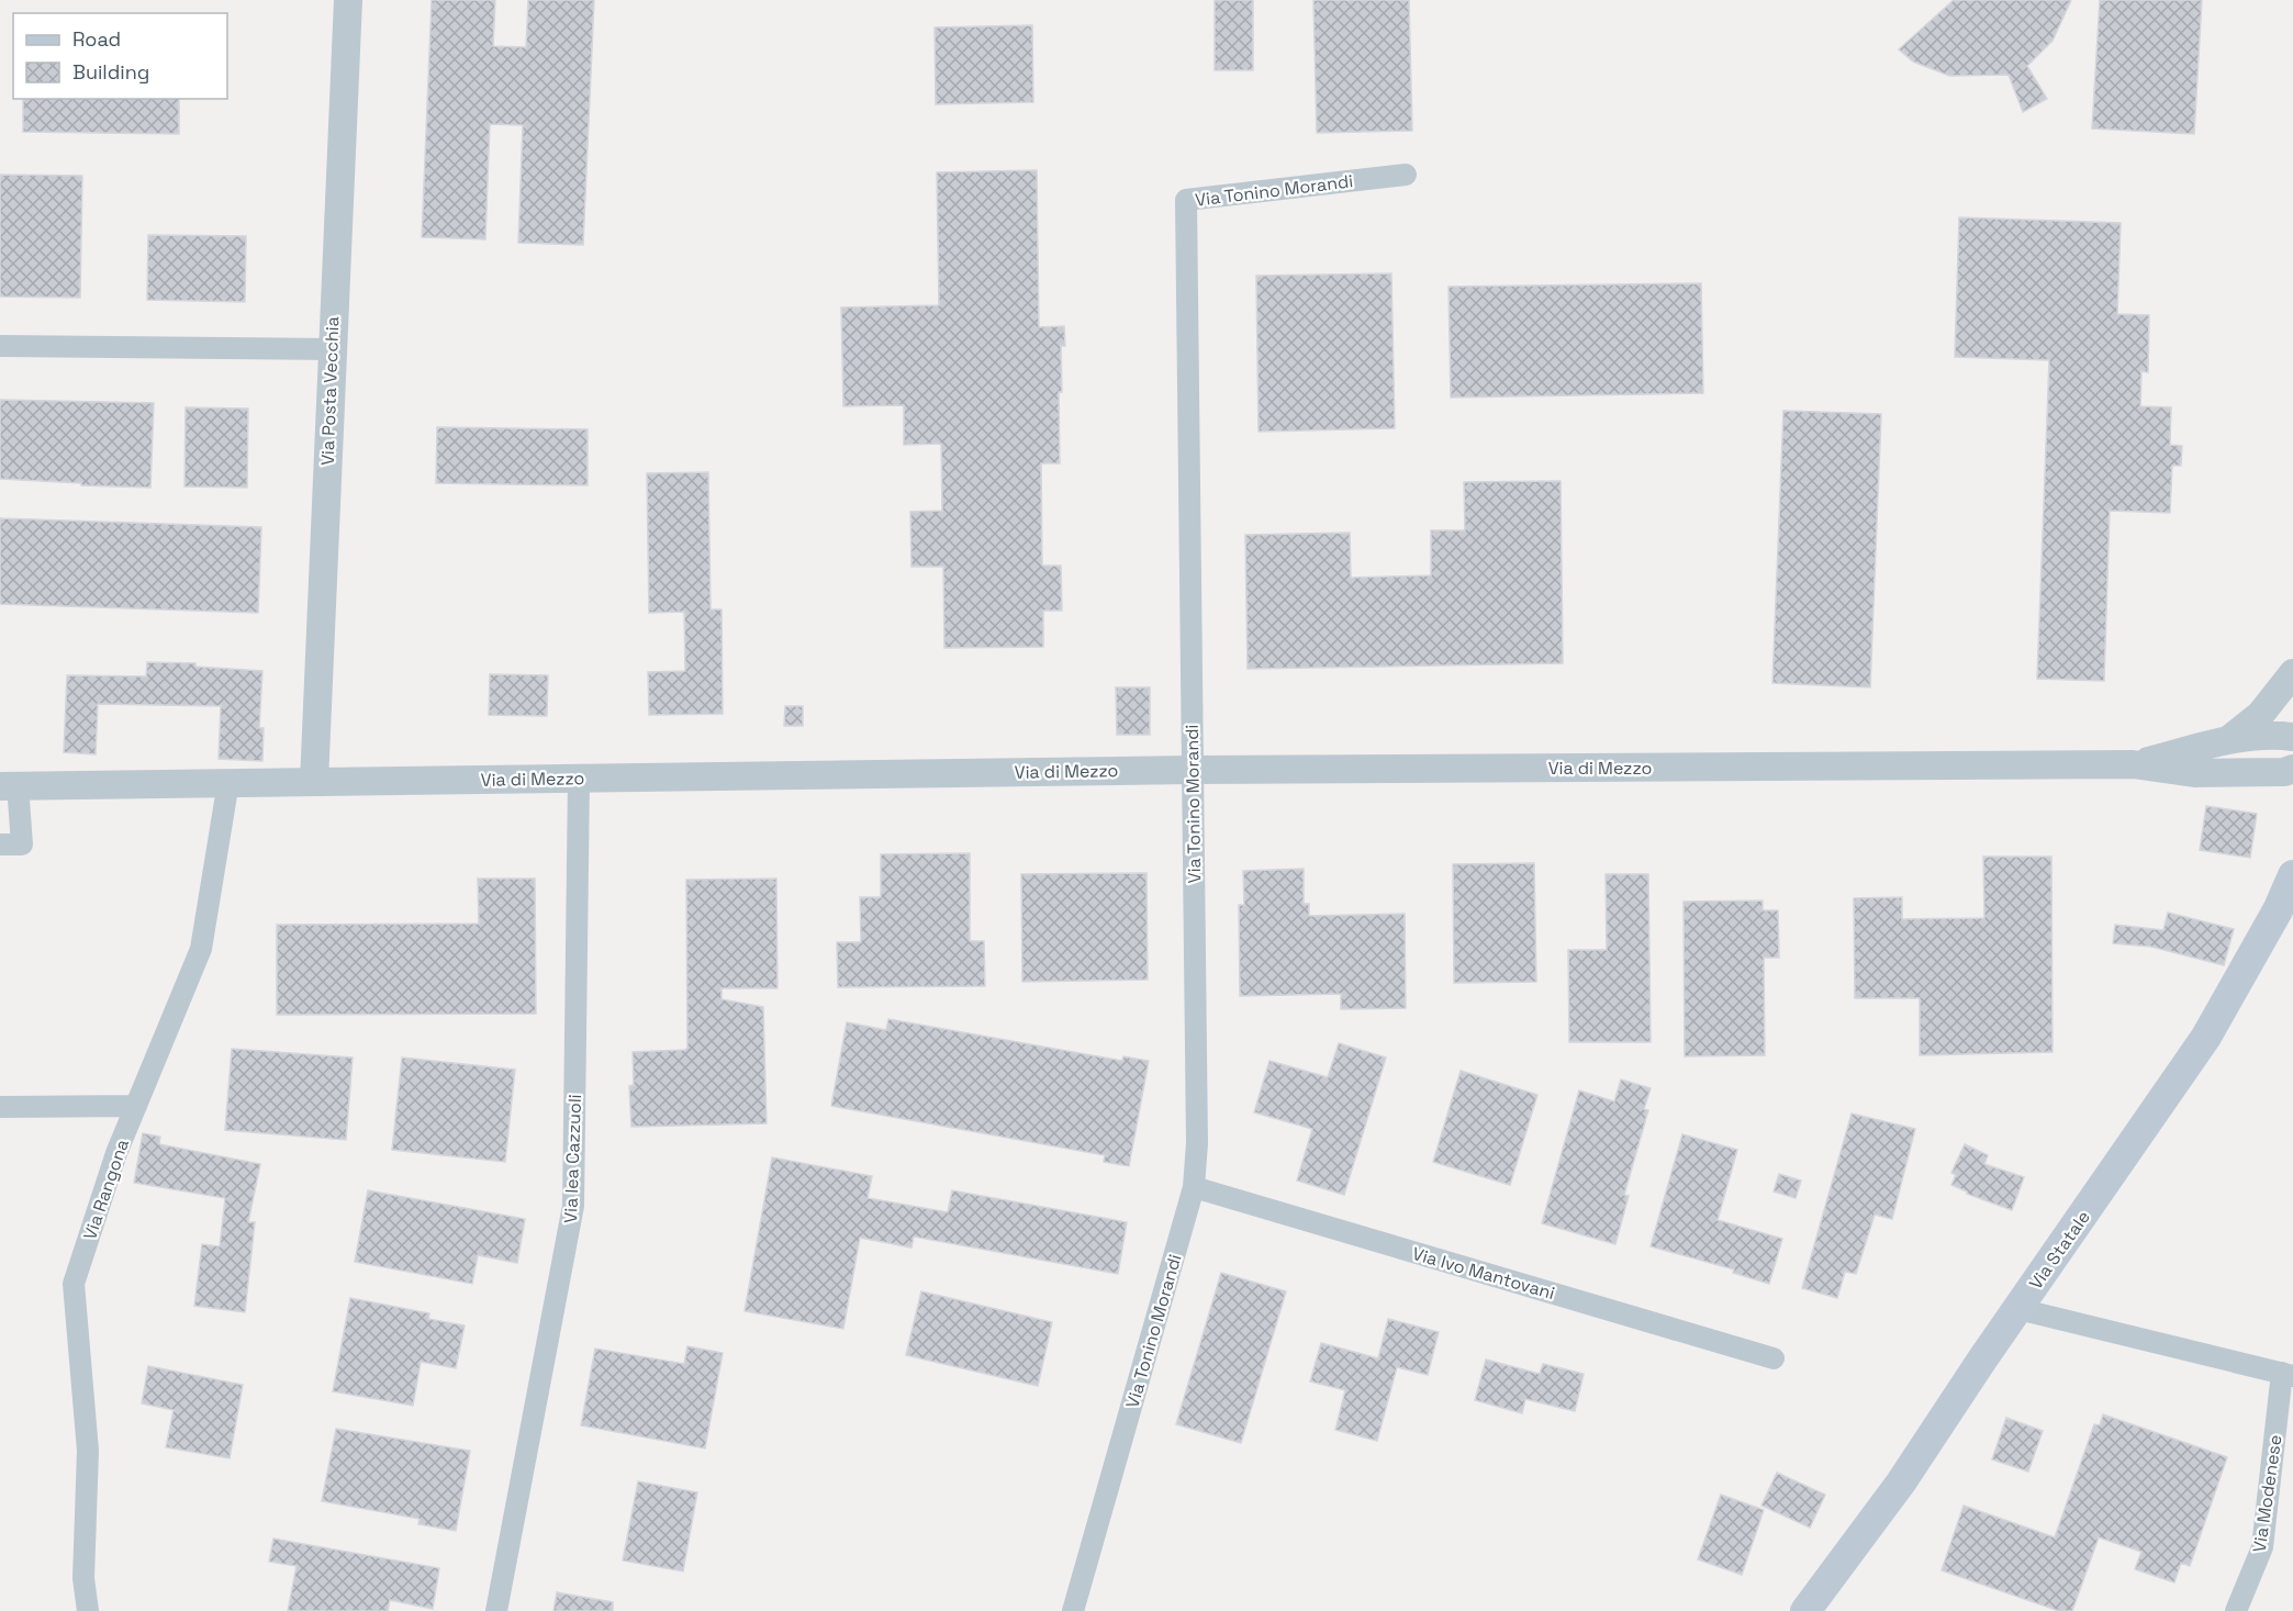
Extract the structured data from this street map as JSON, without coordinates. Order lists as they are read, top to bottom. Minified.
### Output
{"streets":{"main road":["Via Statale"],"street":["Via Tonino Morandi","Via Posta Vecchia","Via di Mezzo","Via lea Cazzuoli","Via Rangona","Via Ivo Mantovani","Via Modenese"]},"crossings":[["Via Tonino Morandi","Via di Mezzo"],["Via Tonino Morandi","Via Ivo Mantovani"],["Via Posta Vecchia","Via di Mezzo"],["Via di Mezzo","Via lea Cazzuoli"],["Via di Mezzo","Via Rangona"]],"legend":["Road","Building"]}
